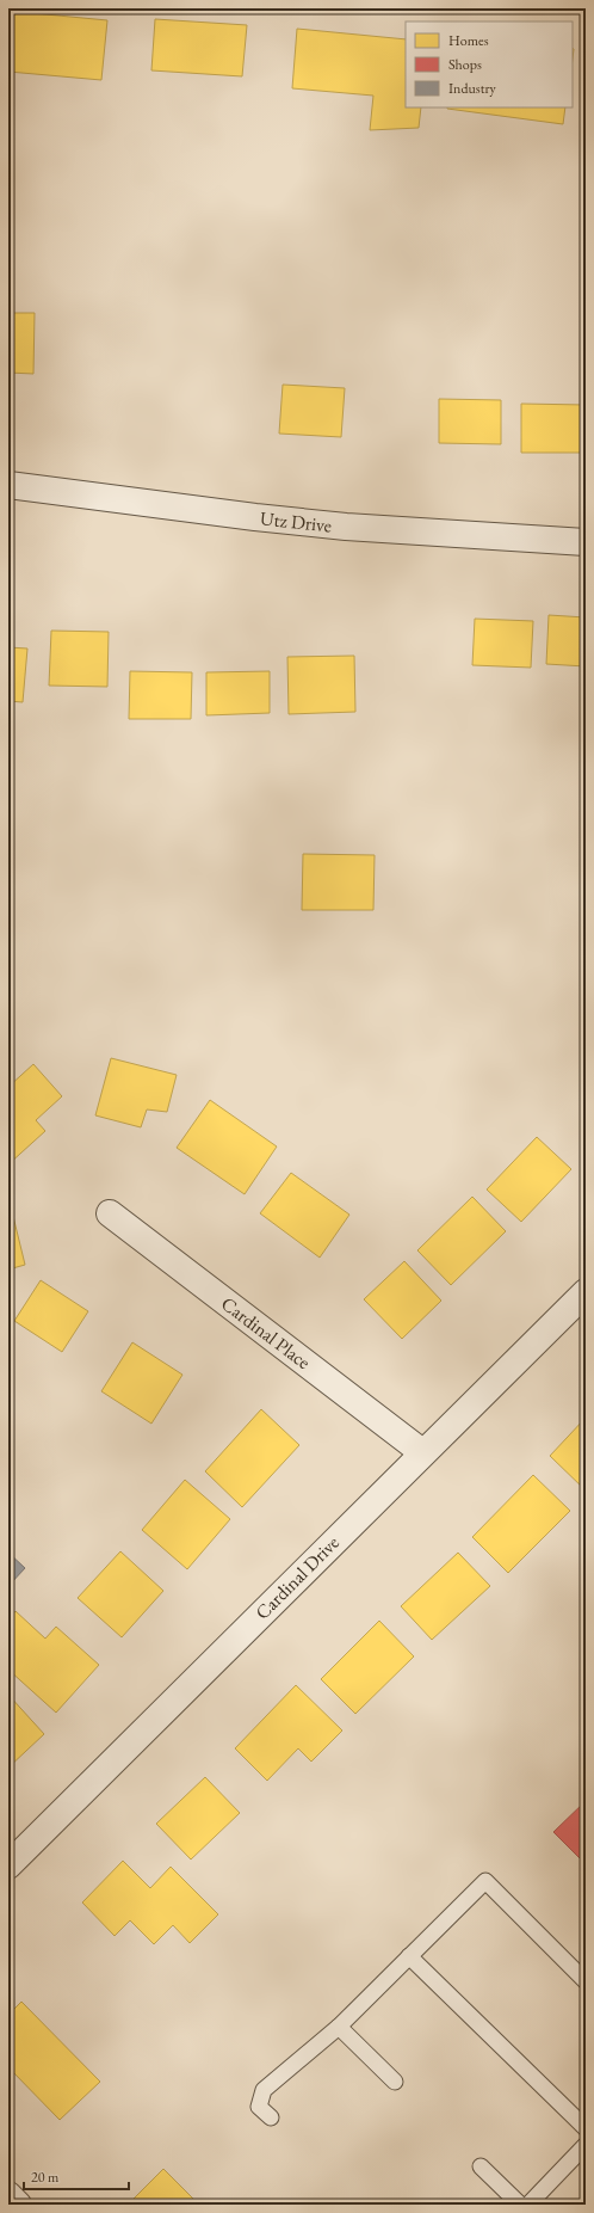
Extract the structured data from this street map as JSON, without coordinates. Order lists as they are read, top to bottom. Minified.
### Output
{"streets":{"street":["Utz Drive","Cardinal Place","Cardinal Drive"]},"crossings":[["Cardinal Place","Cardinal Drive"]],"legend":["Homes","Shops","Industry"],"scale_bar":"20 m"}
